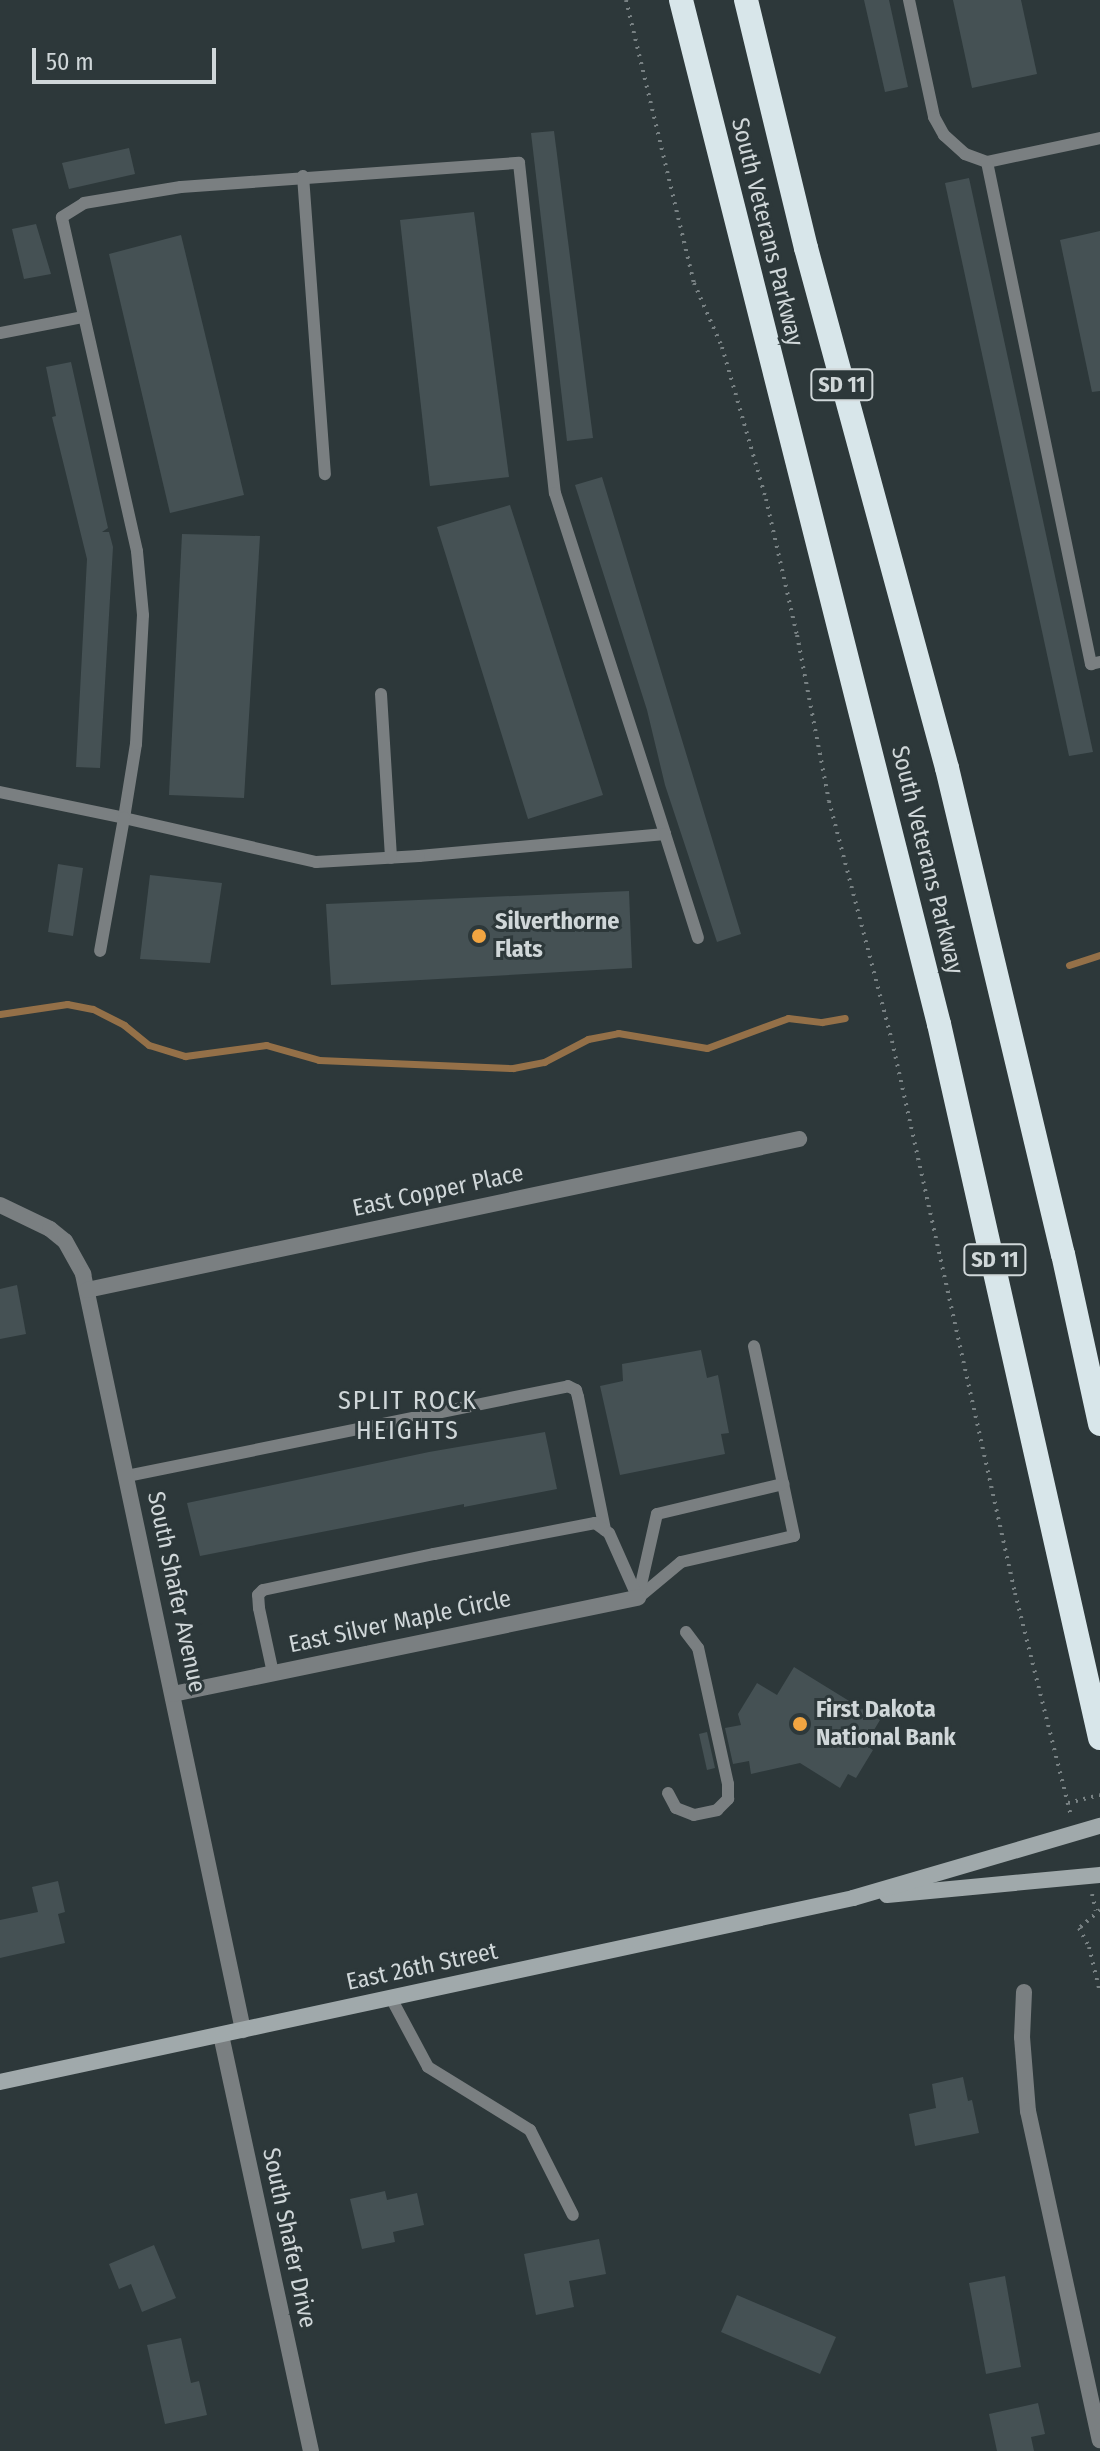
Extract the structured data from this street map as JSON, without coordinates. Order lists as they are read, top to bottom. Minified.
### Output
{"streets":{"highway":["South Veterans Parkway","SD 11"],"main road":["East 26th Street"],"street":["East Copper Place","South Shafer Avenue","East Silver Maple Circle","South Shafer Drive"]},"crossings":[["East Copper Place","South Shafer Avenue"],["South Shafer Avenue","East Silver Maple Circle"],["South Shafer Avenue","East 26th Street"],["East 26th Street","South Shafer Drive"]],"districts":["SPLIT ROCK HEIGHTS"],"places":["Silverthorne Flats","First Dakota National Bank"],"scale_bar":"50 m"}
